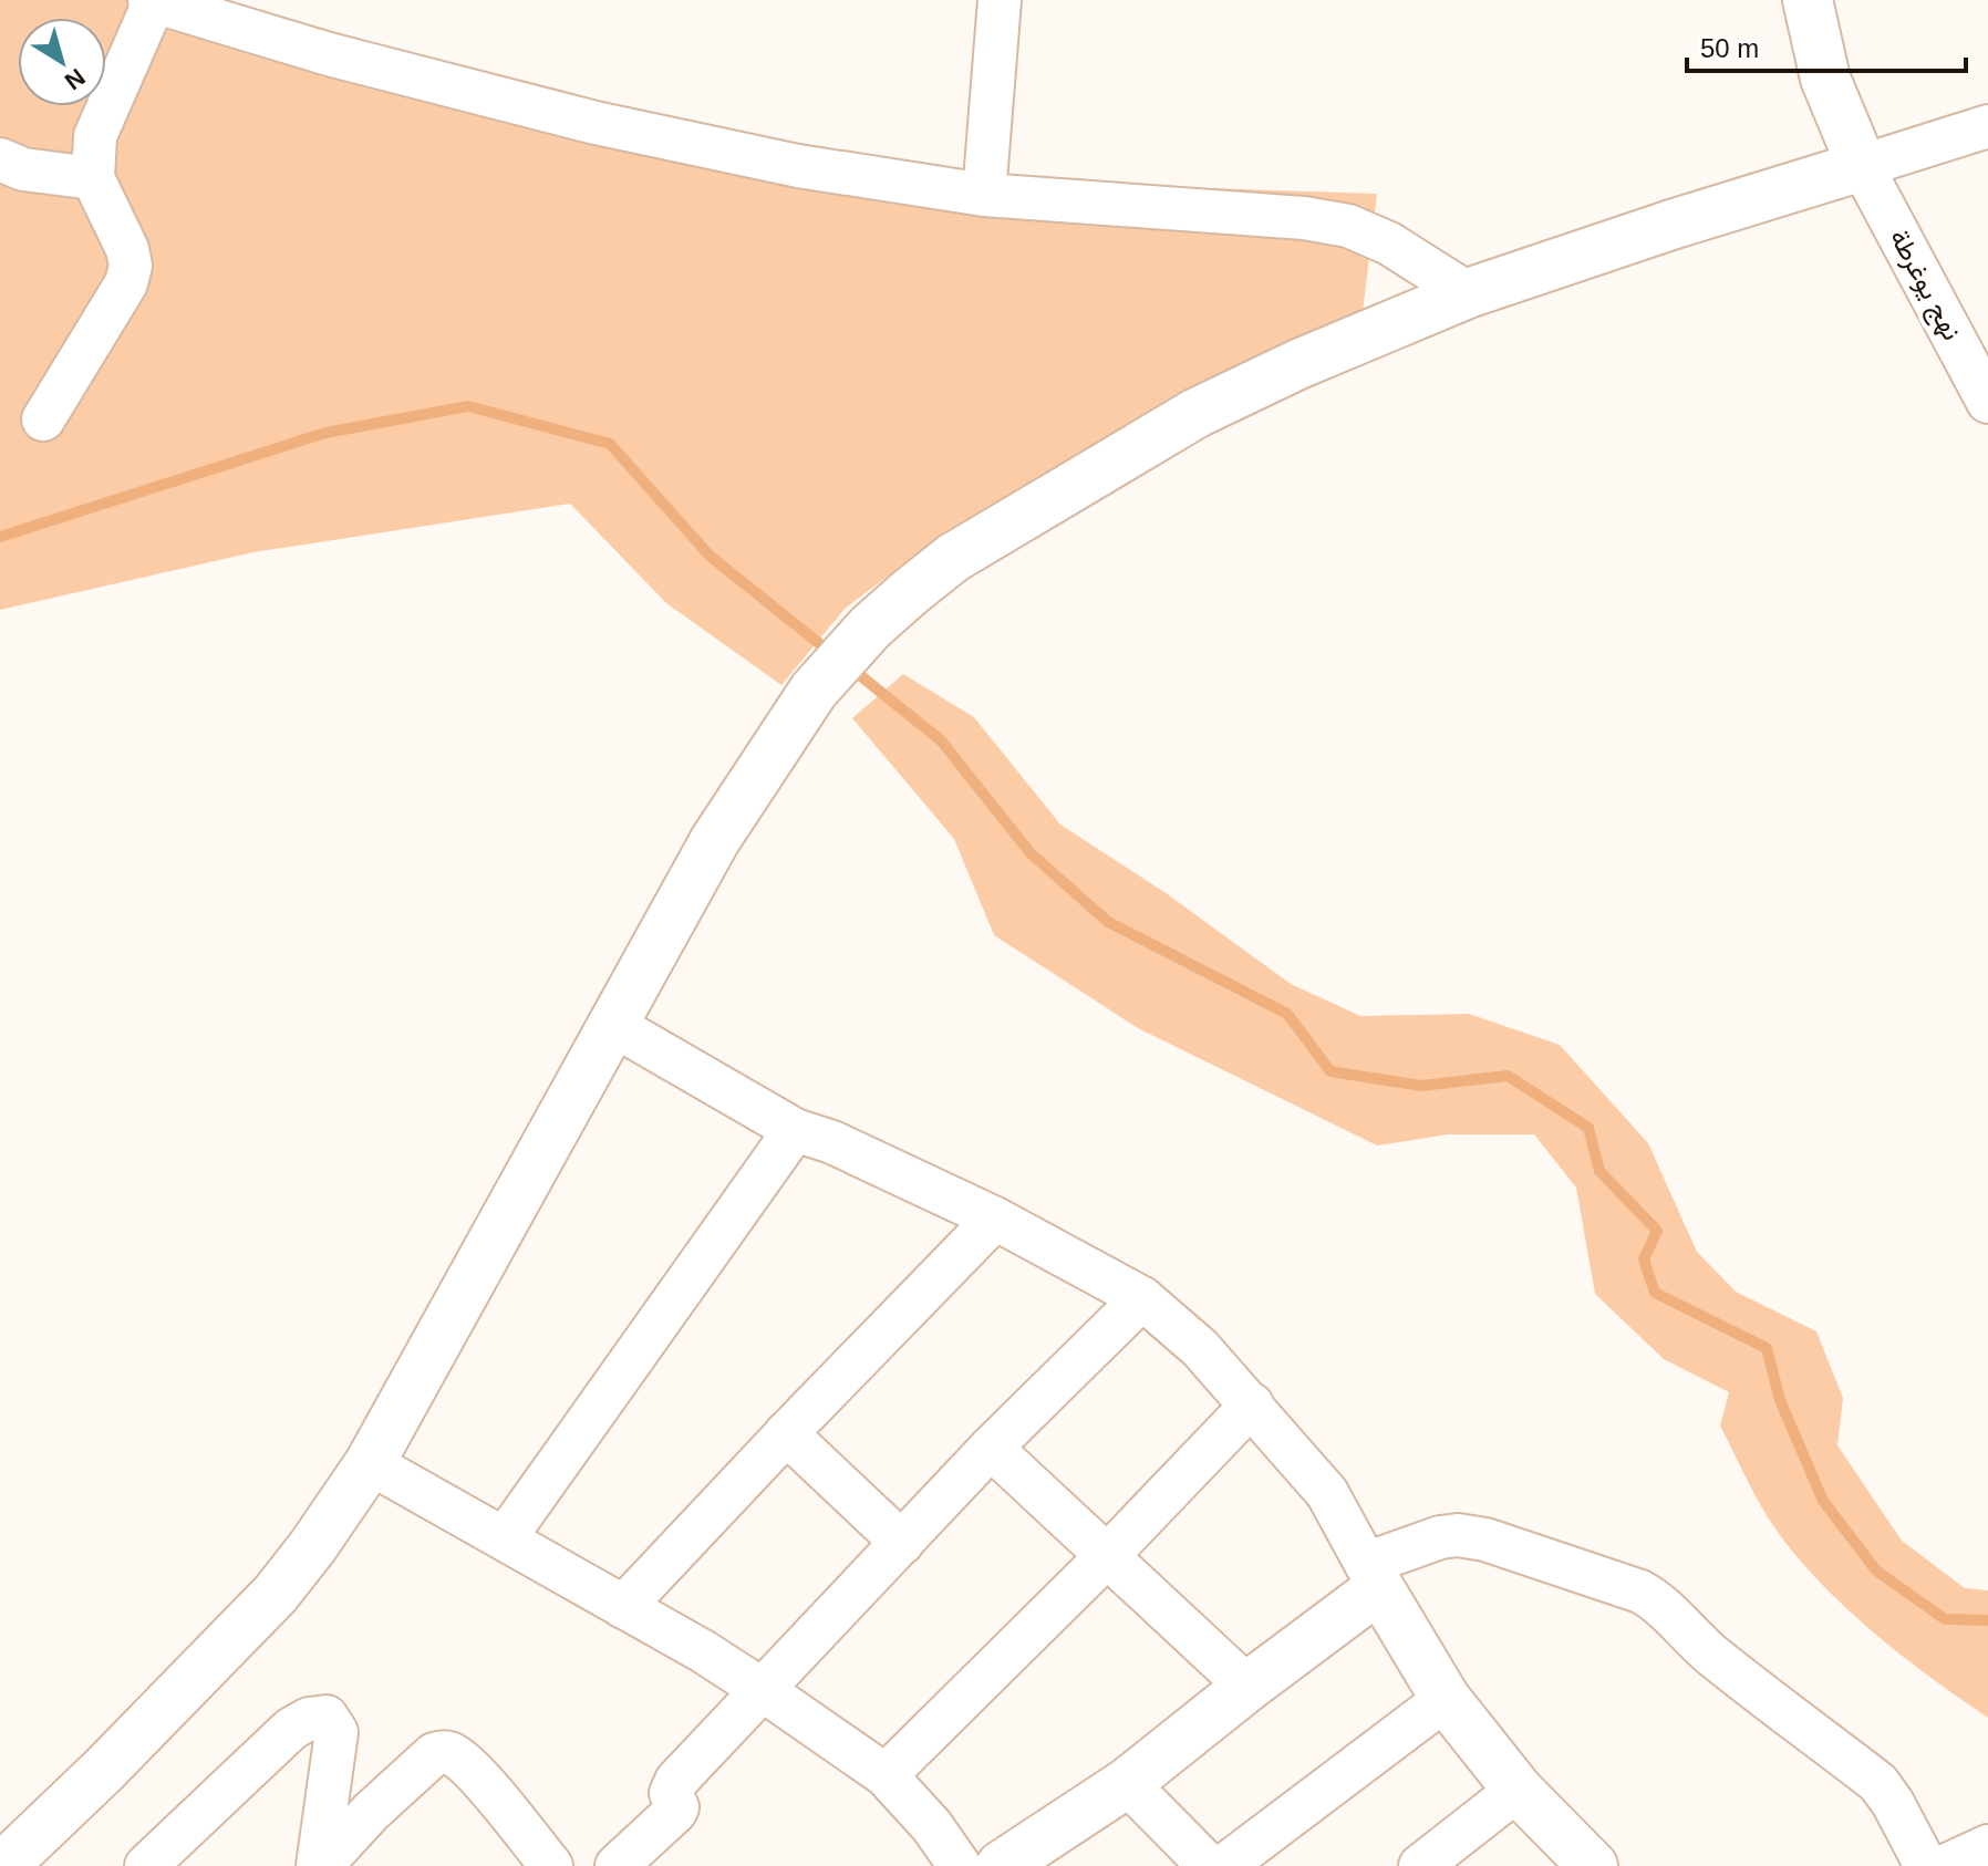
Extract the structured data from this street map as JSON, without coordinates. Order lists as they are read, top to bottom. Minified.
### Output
{"streets":{"street":["نهج يوغرطة"]},"scale_bar":"50 m","north":"bottom right"}
